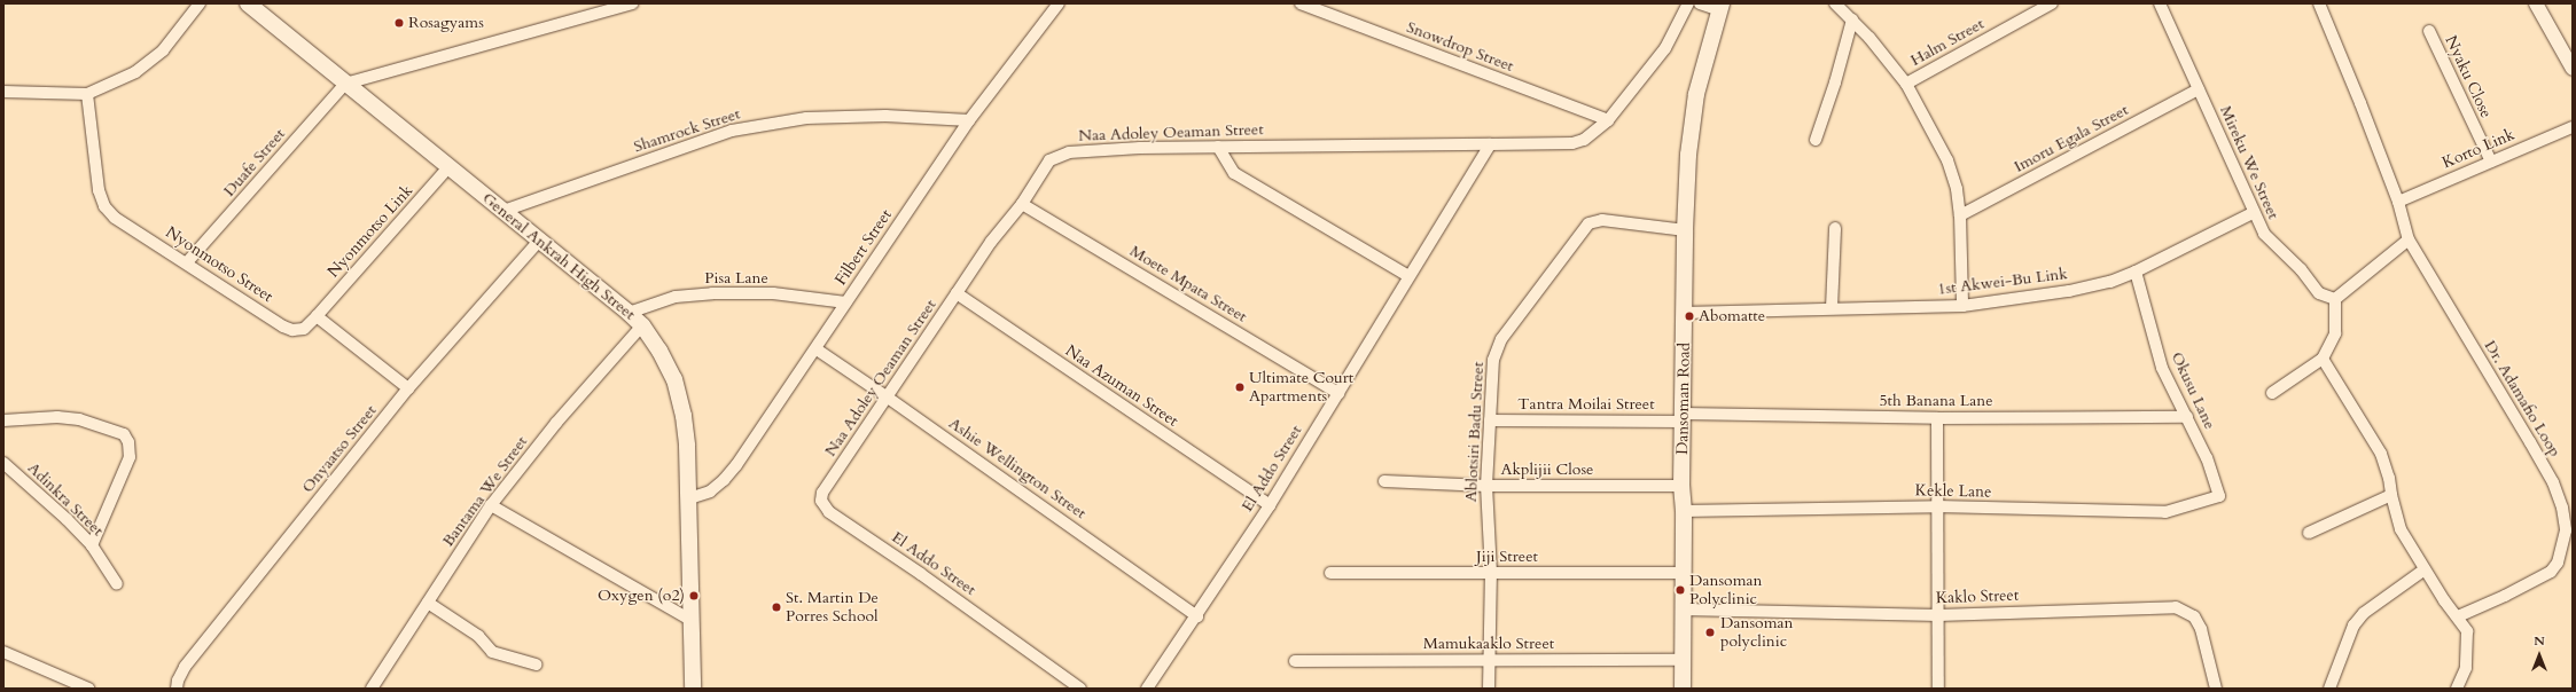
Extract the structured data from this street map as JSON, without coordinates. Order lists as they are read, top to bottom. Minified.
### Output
{"streets":{"main road":["General Ankrah High Street","Dansoman Road"],"street":["Halm Street","Snowdrop Street","Nyaku Close","Shamrock Street","Naa Adoley Oeaman Street","Imoru Egala Street","Korto Link","Duafe Street","Mireku We Street","Nyonmotso Link","Filbert Street","Nyonmotso Street","Pisa Lane","1st Akwei-Bu Link","Moete Mpata Street","Naa Azuman Street","Okusu Lane","Dr. Adamafio Loop","5th Banana Lane","Tantra Moilai Street","Ablotsiri Badu Street","Onyaatso Street","Ashie Wellington Street","El Addo Street","Akplijii Close","Bantama We Street","Kekle Lane","Adinkra Street","Jiji Street","Kaklo Street","Mamukaaklo Street"]},"crossings":[["Snowdrop Street","Naa Adoley Oeaman Street"],["Nyaku Close","Korto Link"],["Shamrock Street","Filbert Street"],["Shamrock Street","General Ankrah High Street"],["Naa Adoley Oeaman Street","Moete Mpata Street"],["Naa Adoley Oeaman Street","Naa Azuman Street"],["Naa Adoley Oeaman Street","Ashie Wellington Street"],["Naa Adoley Oeaman Street","El Addo Street"],["Imoru Egala Street","Mireku We Street"],["Korto Link","Dr. Adamafio Loop"],["Duafe Street","General Ankrah High Street"],["Duafe Street","Nyonmotso Street"],["Mireku We Street","1st Akwei-Bu Link"],["Nyonmotso Link","General Ankrah High Street"],["Nyonmotso Link","Nyonmotso Street"],["Filbert Street","General Ankrah High Street"],["Filbert Street","Pisa Lane"],["Filbert Street","Ashie Wellington Street"],["General Ankrah High Street","Pisa Lane"],["General Ankrah High Street","Onyaatso Street"],["General Ankrah High Street","Bantama We Street"],["1st Akwei-Bu Link","Okusu Lane"],["1st Akwei-Bu Link","Dansoman Road"],["Moete Mpata Street","El Addo Street"],["Naa Azuman Street","El Addo Street"],["Okusu Lane","5th Banana Lane"],["Okusu Lane","Kekle Lane"],["Dansoman Road","5th Banana Lane"],["Dansoman Road","Tantra Moilai Street"],["Dansoman Road","Ablotsiri Badu Street"],["Dansoman Road","Akplijii Close"],["Dansoman Road","Kekle Lane"],["Dansoman Road","Jiji Street"],["Dansoman Road","Kaklo Street"],["Dansoman Road","Mamukaaklo Street"],["5th Banana Lane","Tantra Moilai Street"],["Tantra Moilai Street","Ablotsiri Badu Street"],["Ablotsiri Badu Street","Akplijii Close"],["Ablotsiri Badu Street","Jiji Street"],["Ablotsiri Badu Street","Mamukaaklo Street"],["Ashie Wellington Street","El Addo Street"]],"places":["Rosagyams","Abomatte","Ultimate Court Apartments","Dansoman Polyclinic","Oxygen (o2)","St. Martin De Porres School","Dansoman polyclinic"],"north":"top"}
